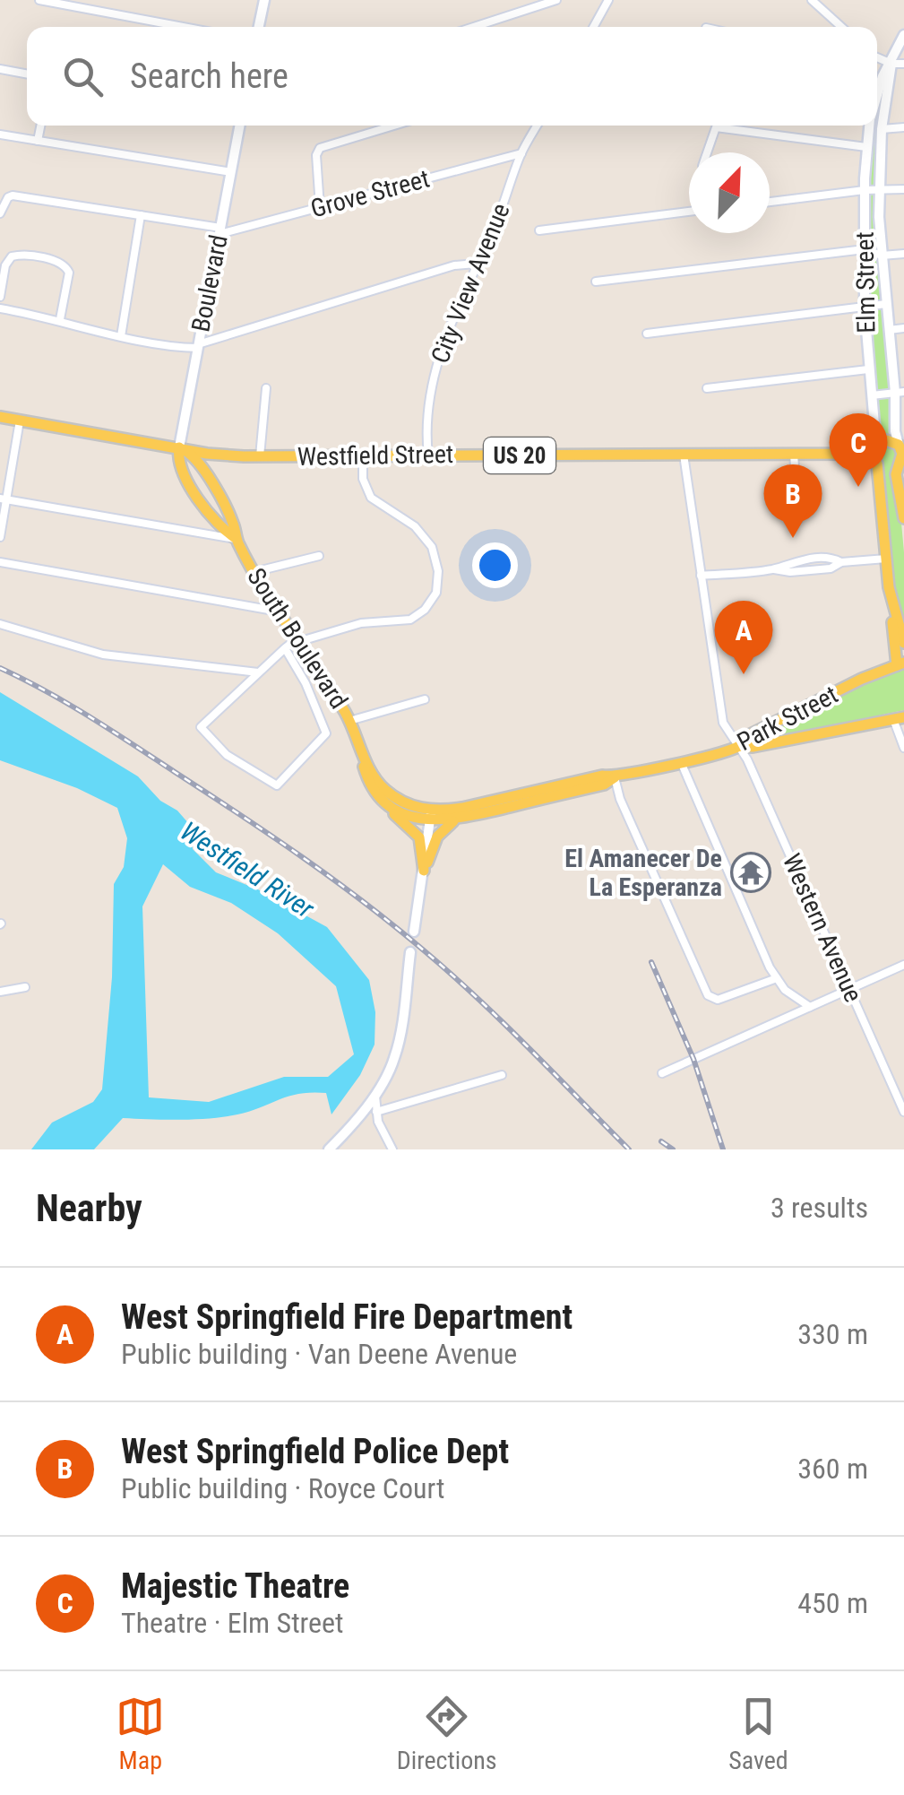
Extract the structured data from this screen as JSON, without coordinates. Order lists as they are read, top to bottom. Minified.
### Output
{"streets":{"main road":["Elm Street","Boulevard","Westfield Street","US 20","South Boulevard","Park Street"],"street":["Grove Street","City View Avenue","Western Avenue"]},"crossings":[["Grove Street","Boulevard"],["Grove Street","City View Avenue"],["Elm Street","Westfield Street"],["Elm Street","US 20"],["Boulevard","Westfield Street"],["Boulevard","South Boulevard"],["City View Avenue","Westfield Street"],["Westfield Street","US 20"],["Westfield Street","South Boulevard"],["Westfield Street","Western Avenue"],["South Boulevard","Park Street"],["Park Street","Western Avenue"]],"water":["Westfield River"],"places":{"temple":["El Amanecer De La Esperanza"]},"north":"top right","page":{"search":"Search here","pins":["C","B","A"],"heading":["Nearby","3 results"],"list":[{"mark":"A","name":"West Springfield Fire Department","note":"Public building · Van Deene Avenue","value":"330 m"},{"mark":"B","name":"West Springfield Police Dept","note":"Public building · Royce Court","value":"360 m"},{"mark":"C","name":"Majestic Theatre","note":"Theatre · Elm Street","value":"450 m"}],"nav":["Map","Directions","Saved"]}}
